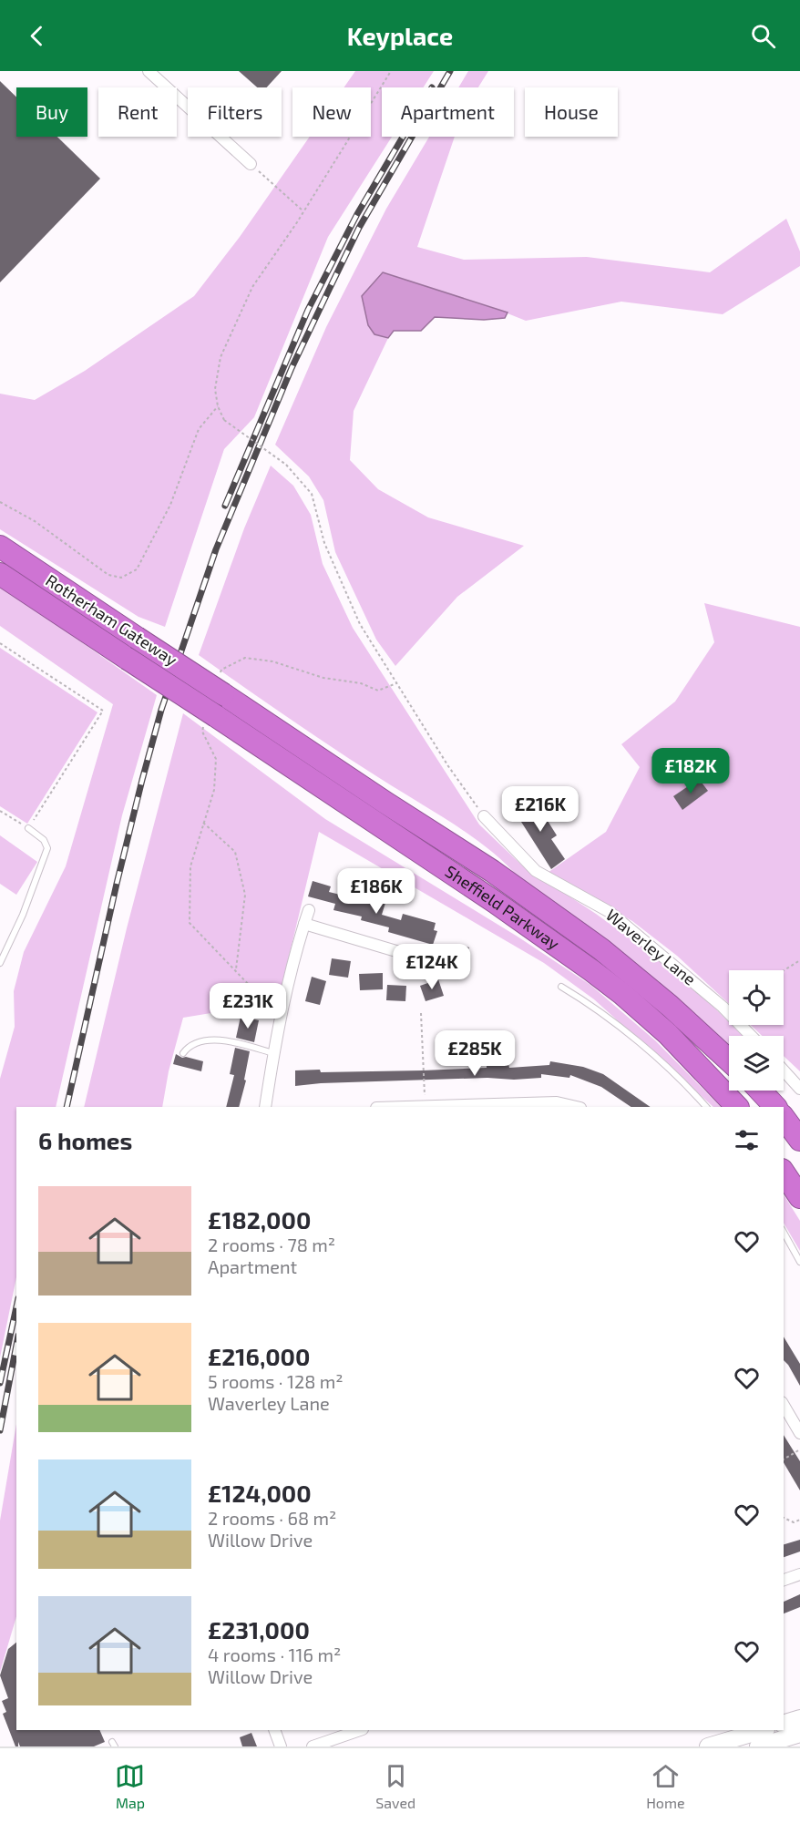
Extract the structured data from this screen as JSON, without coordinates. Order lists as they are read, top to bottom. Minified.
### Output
{"streets":{"highway":["Rotherham Gateway","Sheffield Parkway"],"street":["Waverley Lane"]},"crossings":[["Rotherham Gateway","Sheffield Parkway"]],"page":{"header":"Keyplace","chip":["Buy","Rent","Filters","New","Apartment","House"],"price":["£182K","£216K","£186K","£124K","£231K","£285K"],"heading":"6 homes","list":[{"name":"£182,000","note":"2 rooms · 78 m² · Apartment"},{"name":"£216,000","note":"5 rooms · 128 m² · Waverley Lane"},{"name":"£124,000","note":"2 rooms · 68 m² · Willow Drive"},{"name":"£231,000","note":"4 rooms · 116 m² · Willow Drive"}],"tabs":["Map","Saved","Home"]}}
